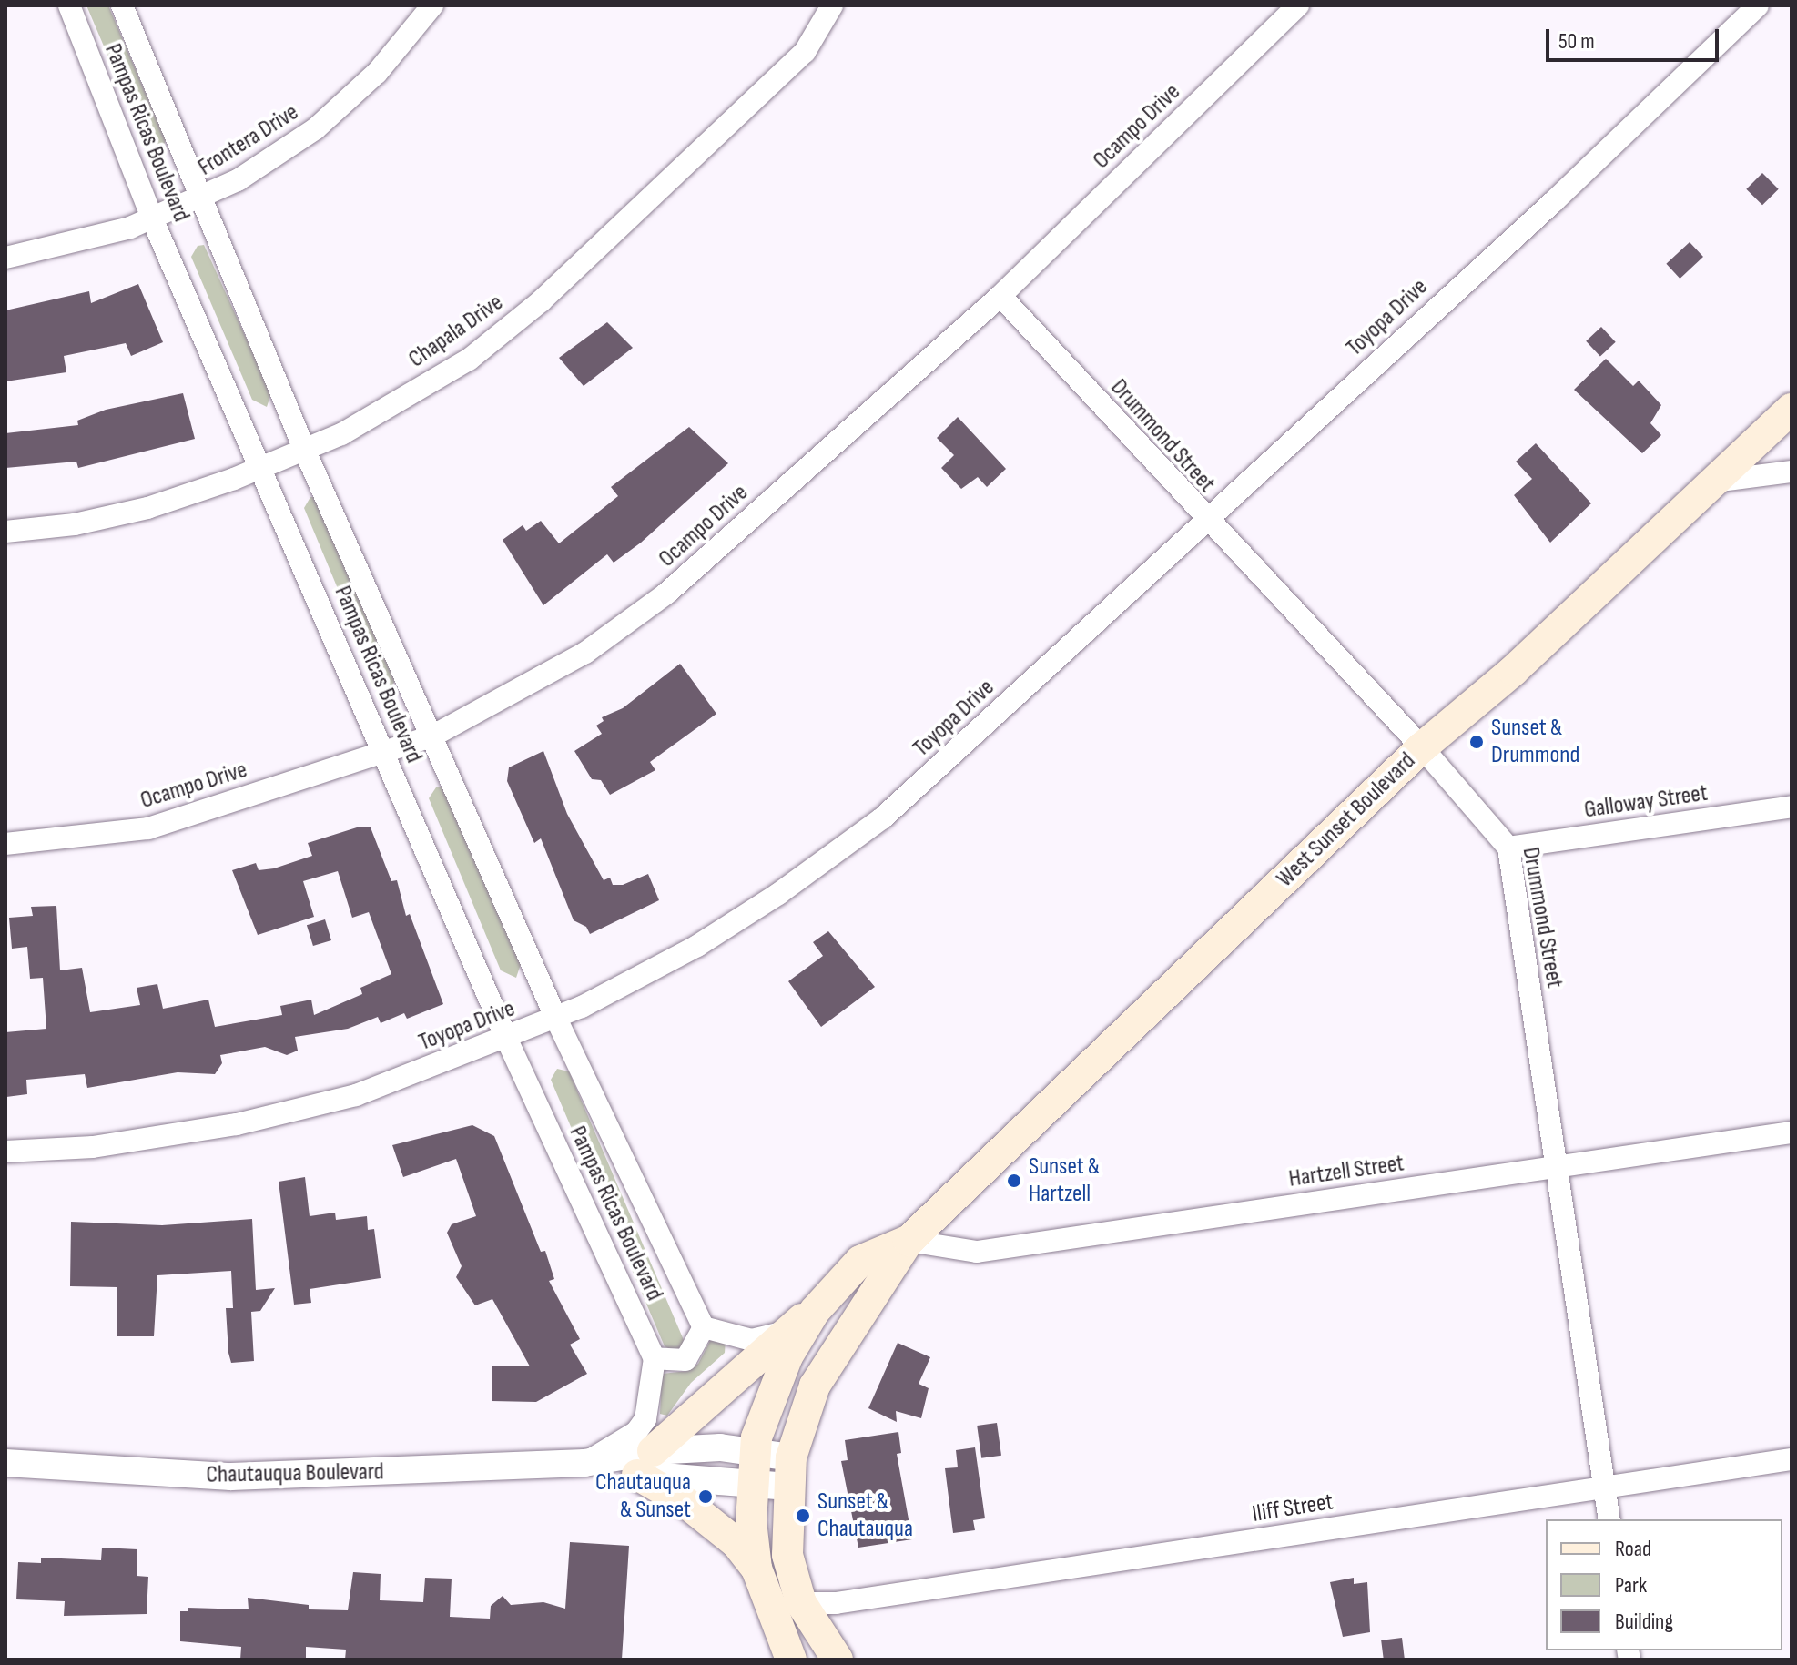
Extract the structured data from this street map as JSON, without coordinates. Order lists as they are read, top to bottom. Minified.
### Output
{"streets":{"main road":["West Sunset Boulevard"],"street":["Ocampo Drive","Pampas Ricas Boulevard","Frontera Drive","Toyopa Drive","Chapala Drive","Drummond Street","Galloway Street","Hartzell Street","Chautauqua Boulevard","Iliff Street"]},"crossings":[["Ocampo Drive","Pampas Ricas Boulevard"],["Ocampo Drive","Drummond Street"],["Pampas Ricas Boulevard","Frontera Drive"],["Pampas Ricas Boulevard","Toyopa Drive"],["Pampas Ricas Boulevard","Chapala Drive"],["Toyopa Drive","Drummond Street"],["Drummond Street","Galloway Street"],["Drummond Street","West Sunset Boulevard"],["Drummond Street","Hartzell Street"],["Drummond Street","Iliff Street"],["West Sunset Boulevard","Hartzell Street"],["West Sunset Boulevard","Chautauqua Boulevard"],["West Sunset Boulevard","Iliff Street"]],"places":["Sunset & Drummond","Sunset & Hartzell","Chautauqua & Sunset","Sunset & Chautauqua"],"legend":["Road","Park","Building"],"scale_bar":"50 m"}
